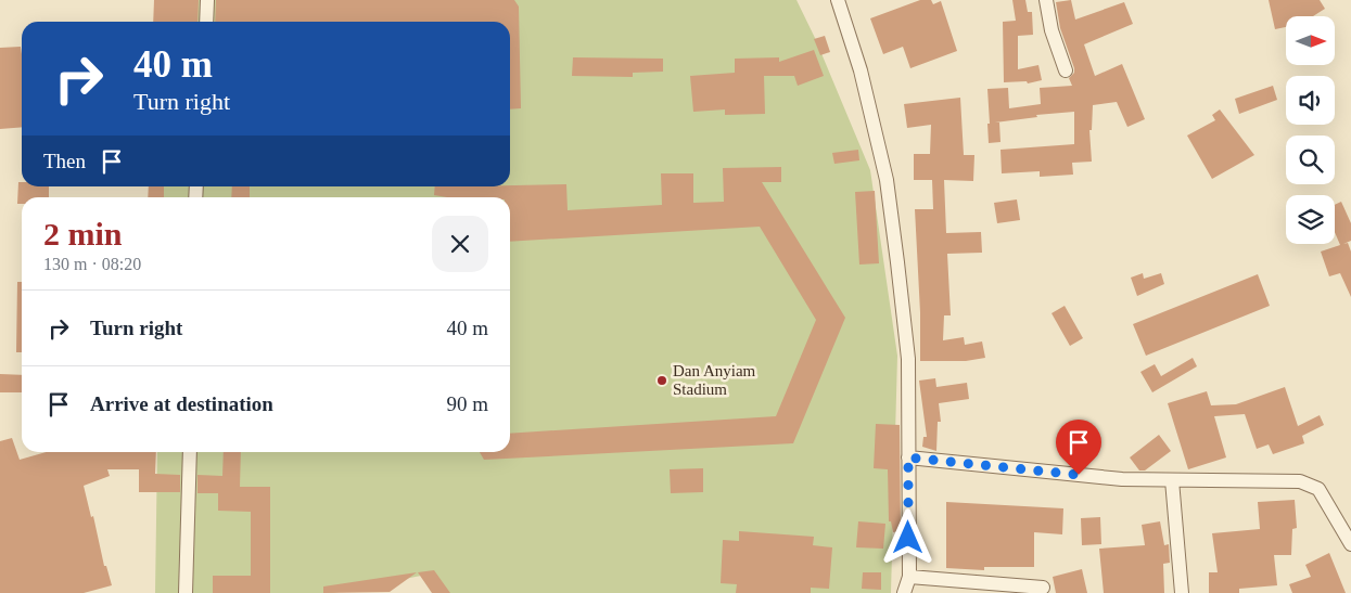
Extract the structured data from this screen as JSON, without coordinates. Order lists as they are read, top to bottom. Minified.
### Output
{"places":["Dan Anyiam Stadium"],"north":"right","page":{"turn":["40 m","Turn right"],"then":"Then","heading":["2 min","130 m · 08:20"],"list":[{"name":"Turn right","value":"40 m"},{"name":"Arrive at destination","value":"90 m"}]}}
